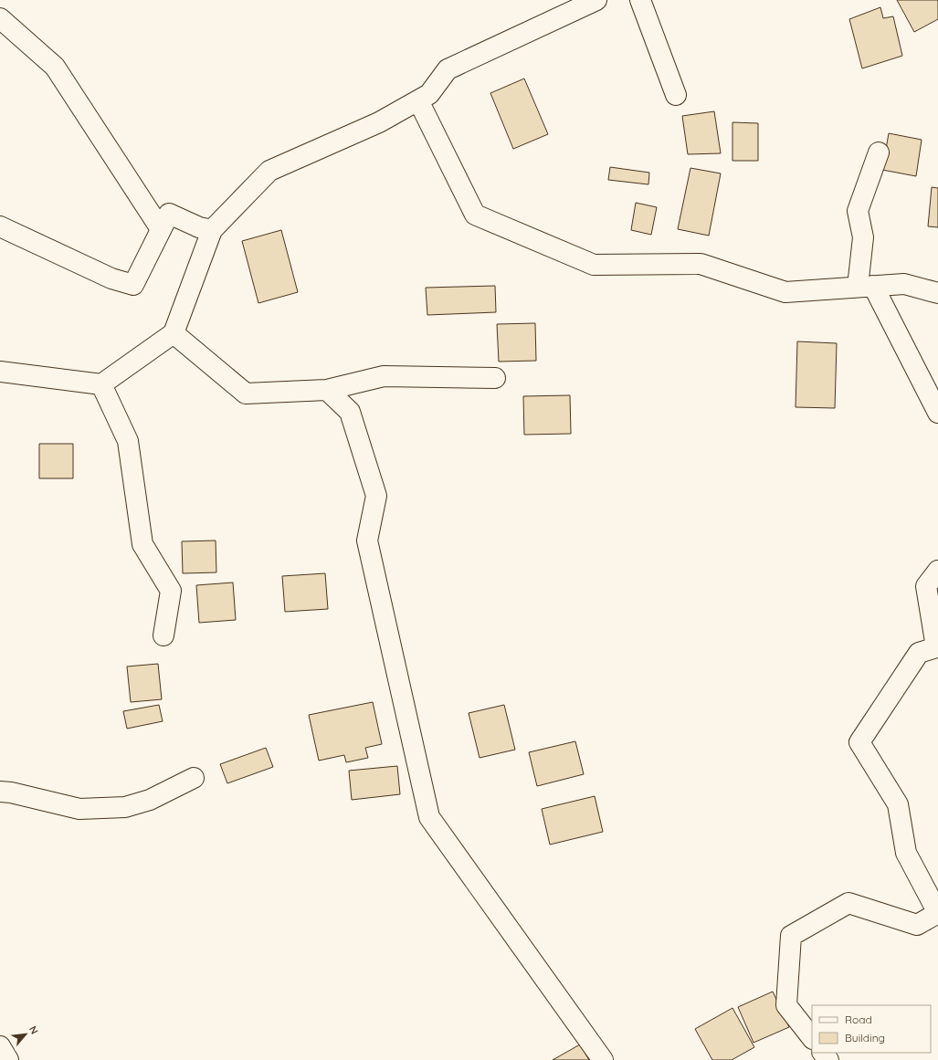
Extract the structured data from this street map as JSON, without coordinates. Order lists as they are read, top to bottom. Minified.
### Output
{"legend":["Road","Building"],"north":"top right"}
